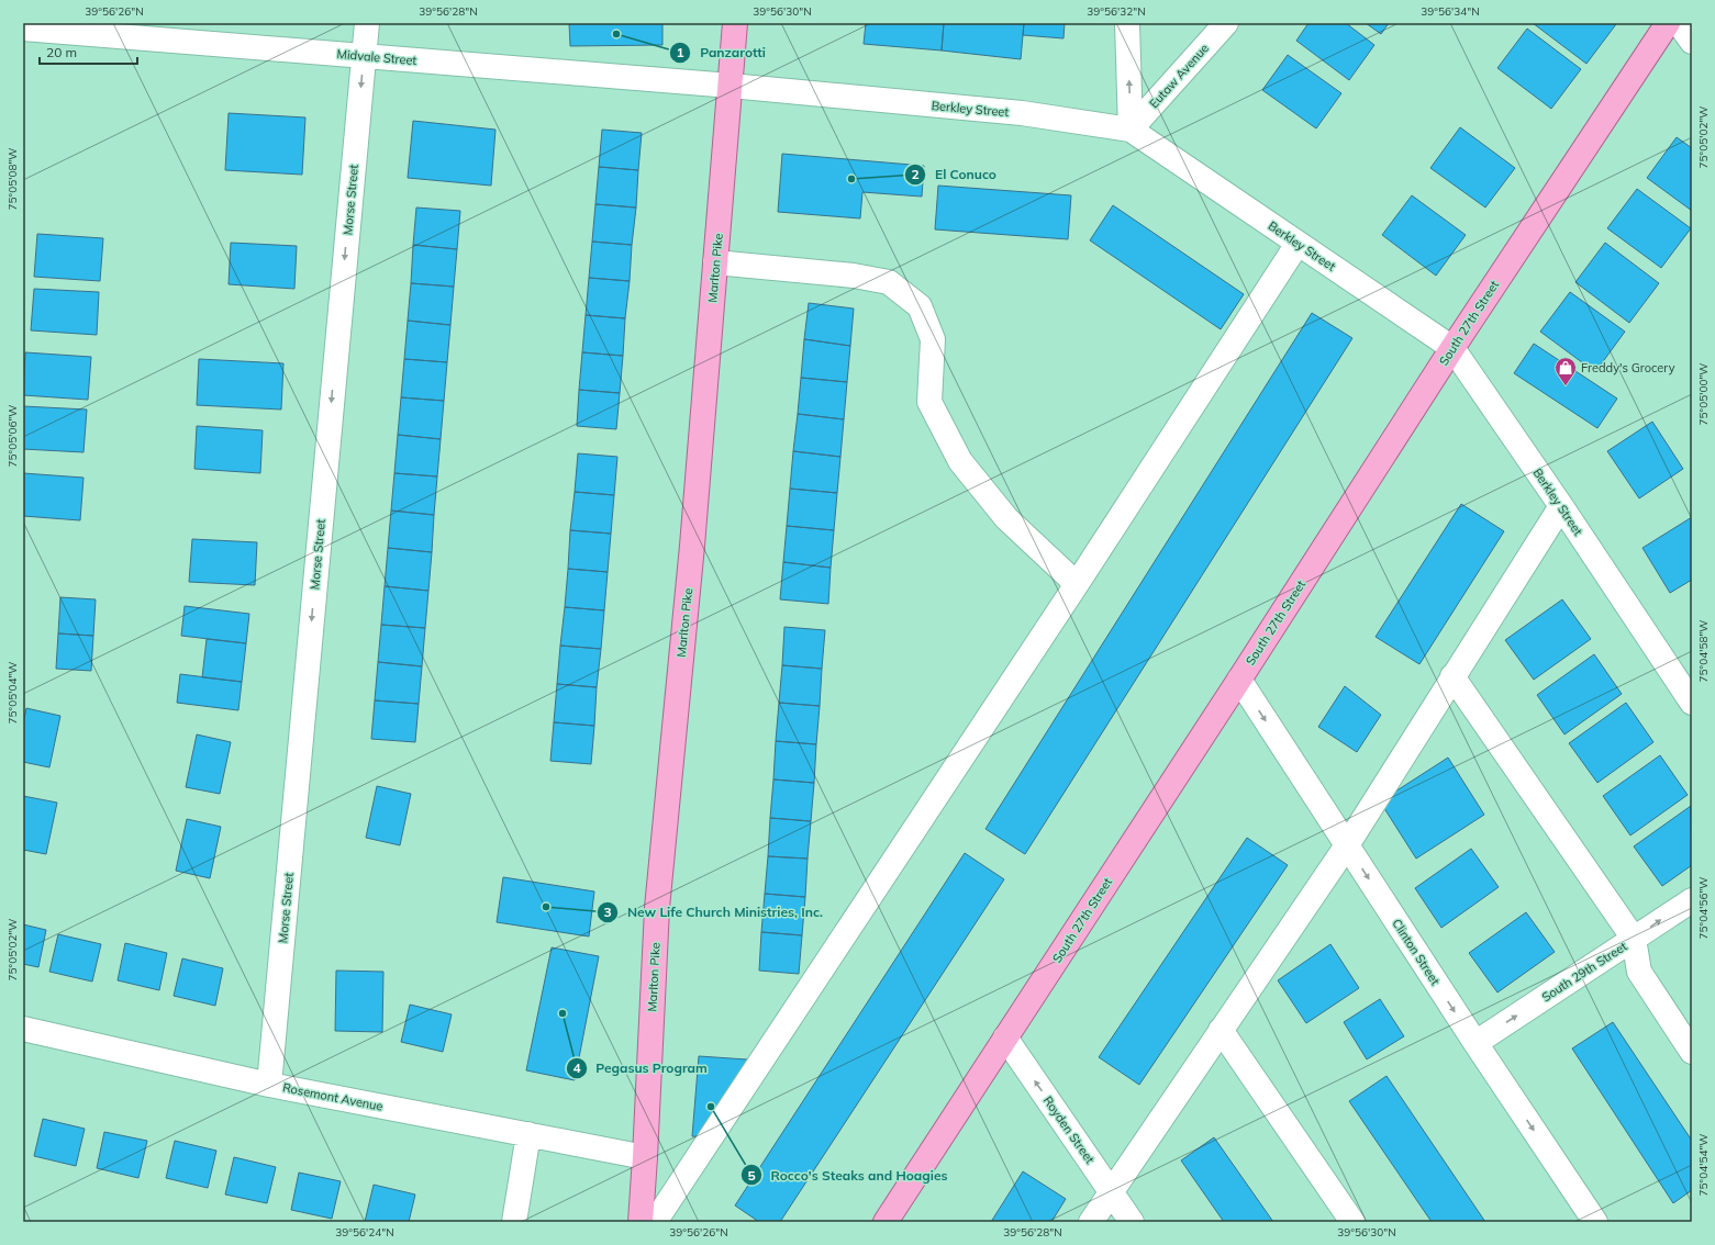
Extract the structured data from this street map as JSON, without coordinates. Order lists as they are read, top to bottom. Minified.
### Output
{"streets":{"main road":["Marlton Pike","South 27th Street"],"street":["Midvale Street","Eutaw Avenue","Berkley Street","Morse Street","Clinton Street","South 29th Street","Rosemont Avenue","Royden Street"]},"crossings":[["Midvale Street","Berkley Street"],["Midvale Street","Morse Street"],["Midvale Street","Marlton Pike"],["Eutaw Avenue","Berkley Street"],["Berkley Street","Marlton Pike"],["Berkley Street","South 27th Street"],["Morse Street","Rosemont Avenue"],["Marlton Pike","Rosemont Avenue"],["South 27th Street","Clinton Street"],["South 27th Street","Royden Street"],["Clinton Street","South 29th Street"]],"one_way":["Morse Street","South 29th Street"],"places":{"other":["Panzarotti","El Conuco","New Life Church Ministries, Inc.","Pegasus Program","Rocco's Steaks and Hoagies"],"shop":["Freddy's Grocery"]},"scale_bar":"20 m","coordinates":["39°56'26\"N","39°56'28\"N","39°56'30\"N","39°56'32\"N","39°56'34\"N","75°05'02\"W","75°05'08\"W","75°05'00\"W","75°05'06\"W","75°04'58\"W","75°05'04\"W","75°04'56\"W","75°04'54\"W","39°56'24\"N"]}
